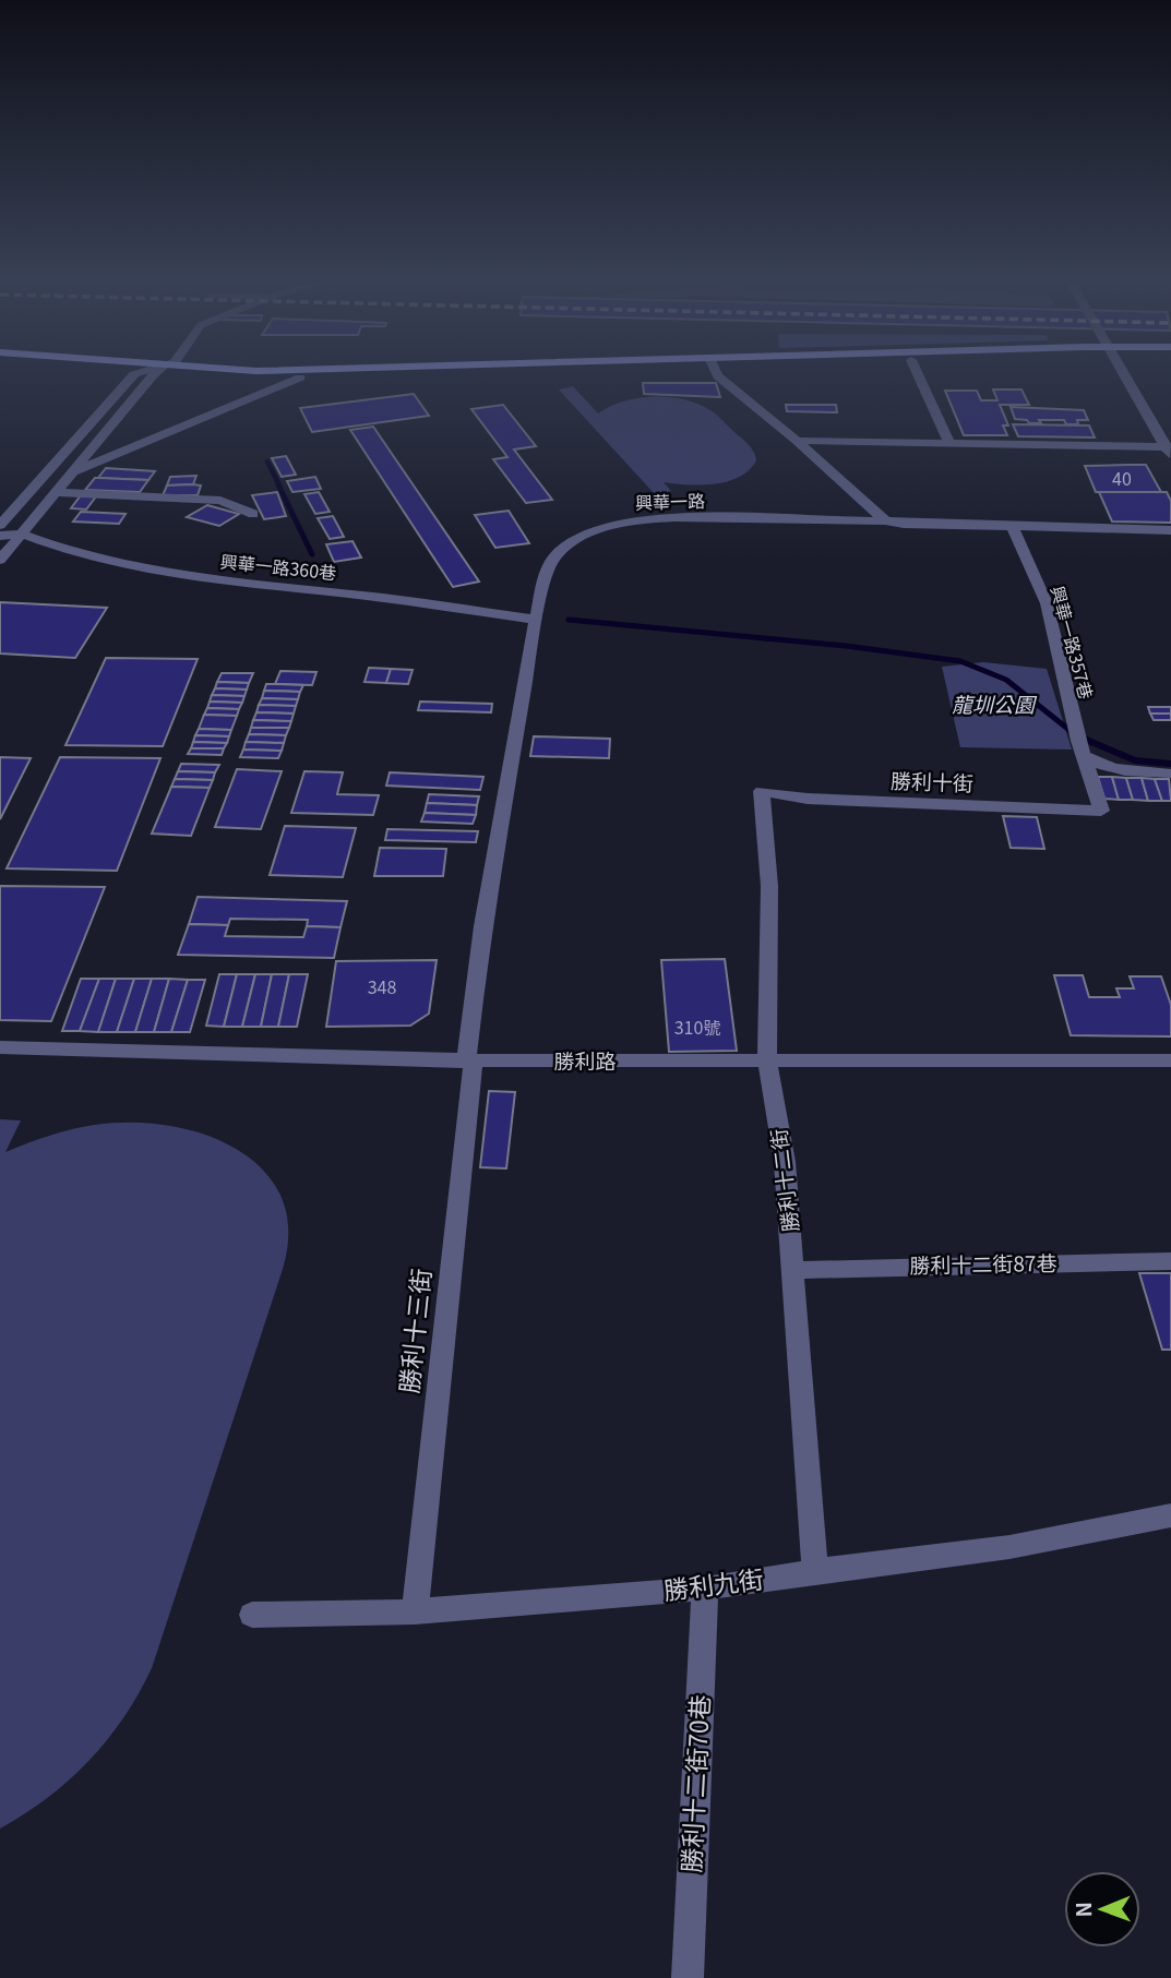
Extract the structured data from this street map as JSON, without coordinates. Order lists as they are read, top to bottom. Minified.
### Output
{"streets":{"street":["興華一路","興華一路360巷","興華一路357巷","勝利十街","勝利路","勝利十二街","勝利十二街87巷","勝利十三街","勝利九街","勝利十二街70巷"]},"crossings":[["興華一路","興華一路360巷"],["興華一路","興華一路357巷"],["興華一路","勝利路"],["興華一路","勝利十三街"],["興華一路357巷","勝利十街"],["勝利十街","勝利十二街"],["勝利路","勝利十二街"],["勝利路","勝利十三街"],["勝利十二街","勝利十二街87巷"],["勝利十二街","勝利九街"],["勝利十三街","勝利九街"],["勝利九街","勝利十二街70巷"]],"parks":["龍圳公園"],"house_numbers":["40","348","310號"],"north":"left"}
